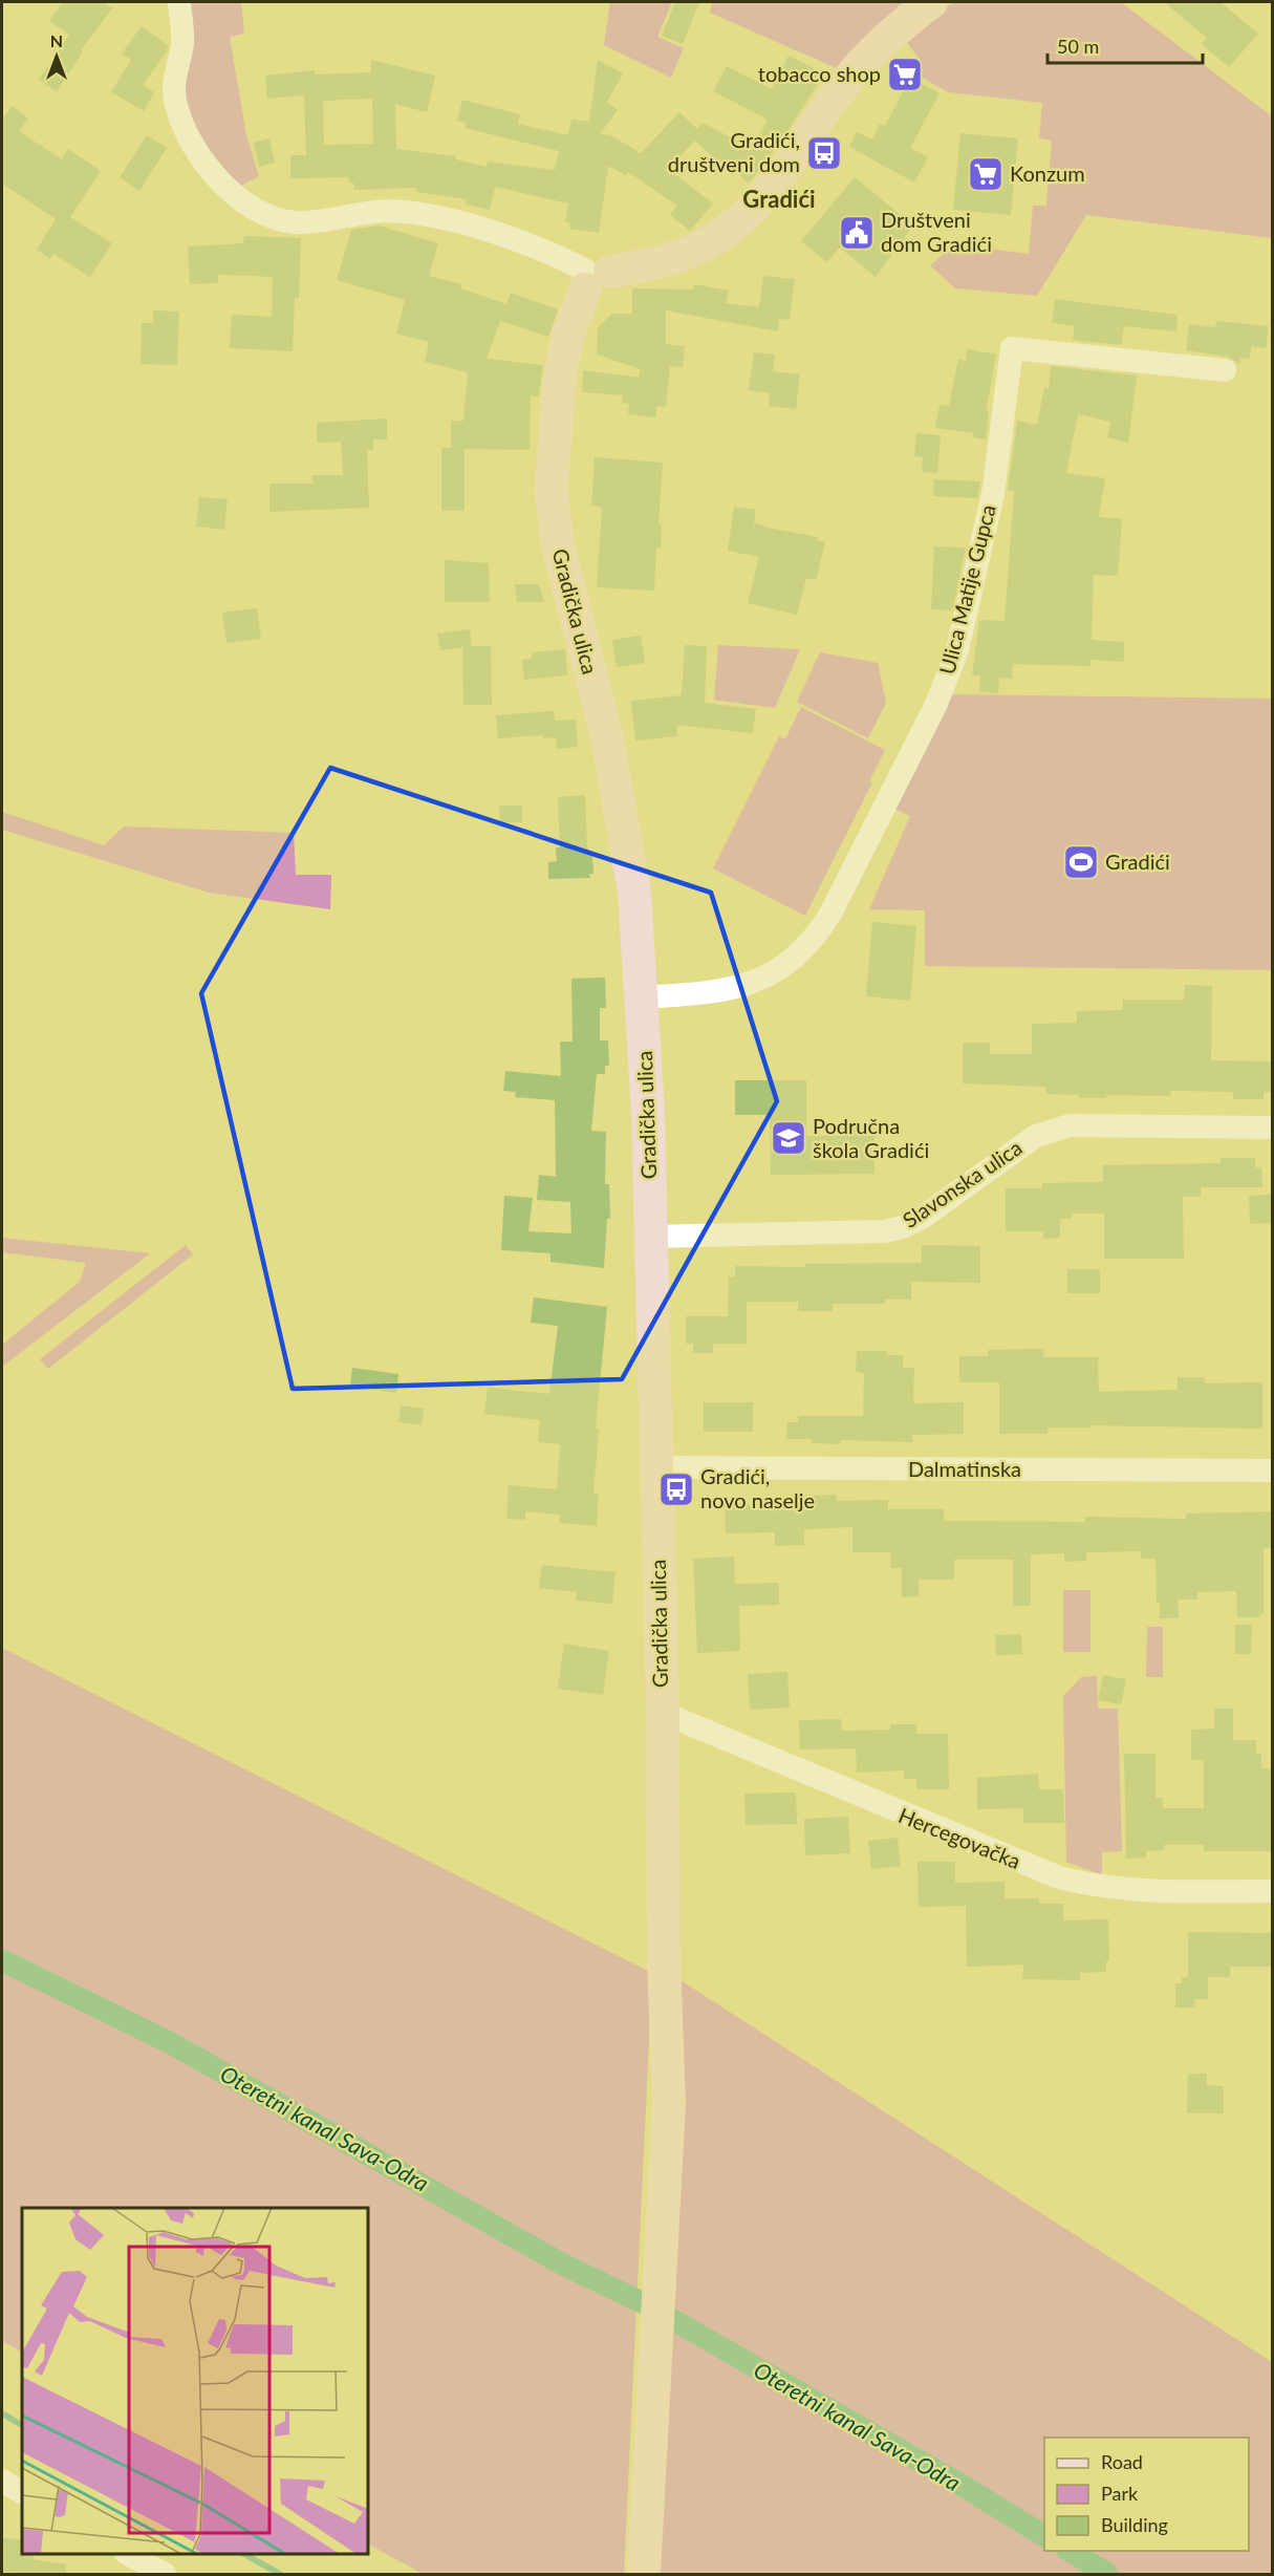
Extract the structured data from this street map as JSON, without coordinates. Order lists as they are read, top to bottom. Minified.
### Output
{"streets":{"street":["Ulica Matije Gupca","Gradička ulica","Slavonska ulica","Dalmatinska","Hercegovačka"]},"crossings":[["Ulica Matije Gupca","Gradička ulica"],["Gradička ulica","Slavonska ulica"],["Gradička ulica","Dalmatinska"],["Gradička ulica","Hercegovačka"]],"districts":["Gradići"],"water":["Oteretni kanal Sava-Odra"],"places":{"supermarket":["tobacco shop","Konzum"],"bus stop":["Gradići, društveni dom","Gradići, novo naselje"],"public building":["Društveni dom Gradići"],"sports":["Gradići"],"school or university":["Područna škola Gradići"]},"legend":["Road","Park","Building"],"scale_bar":"50 m","north":"top"}
